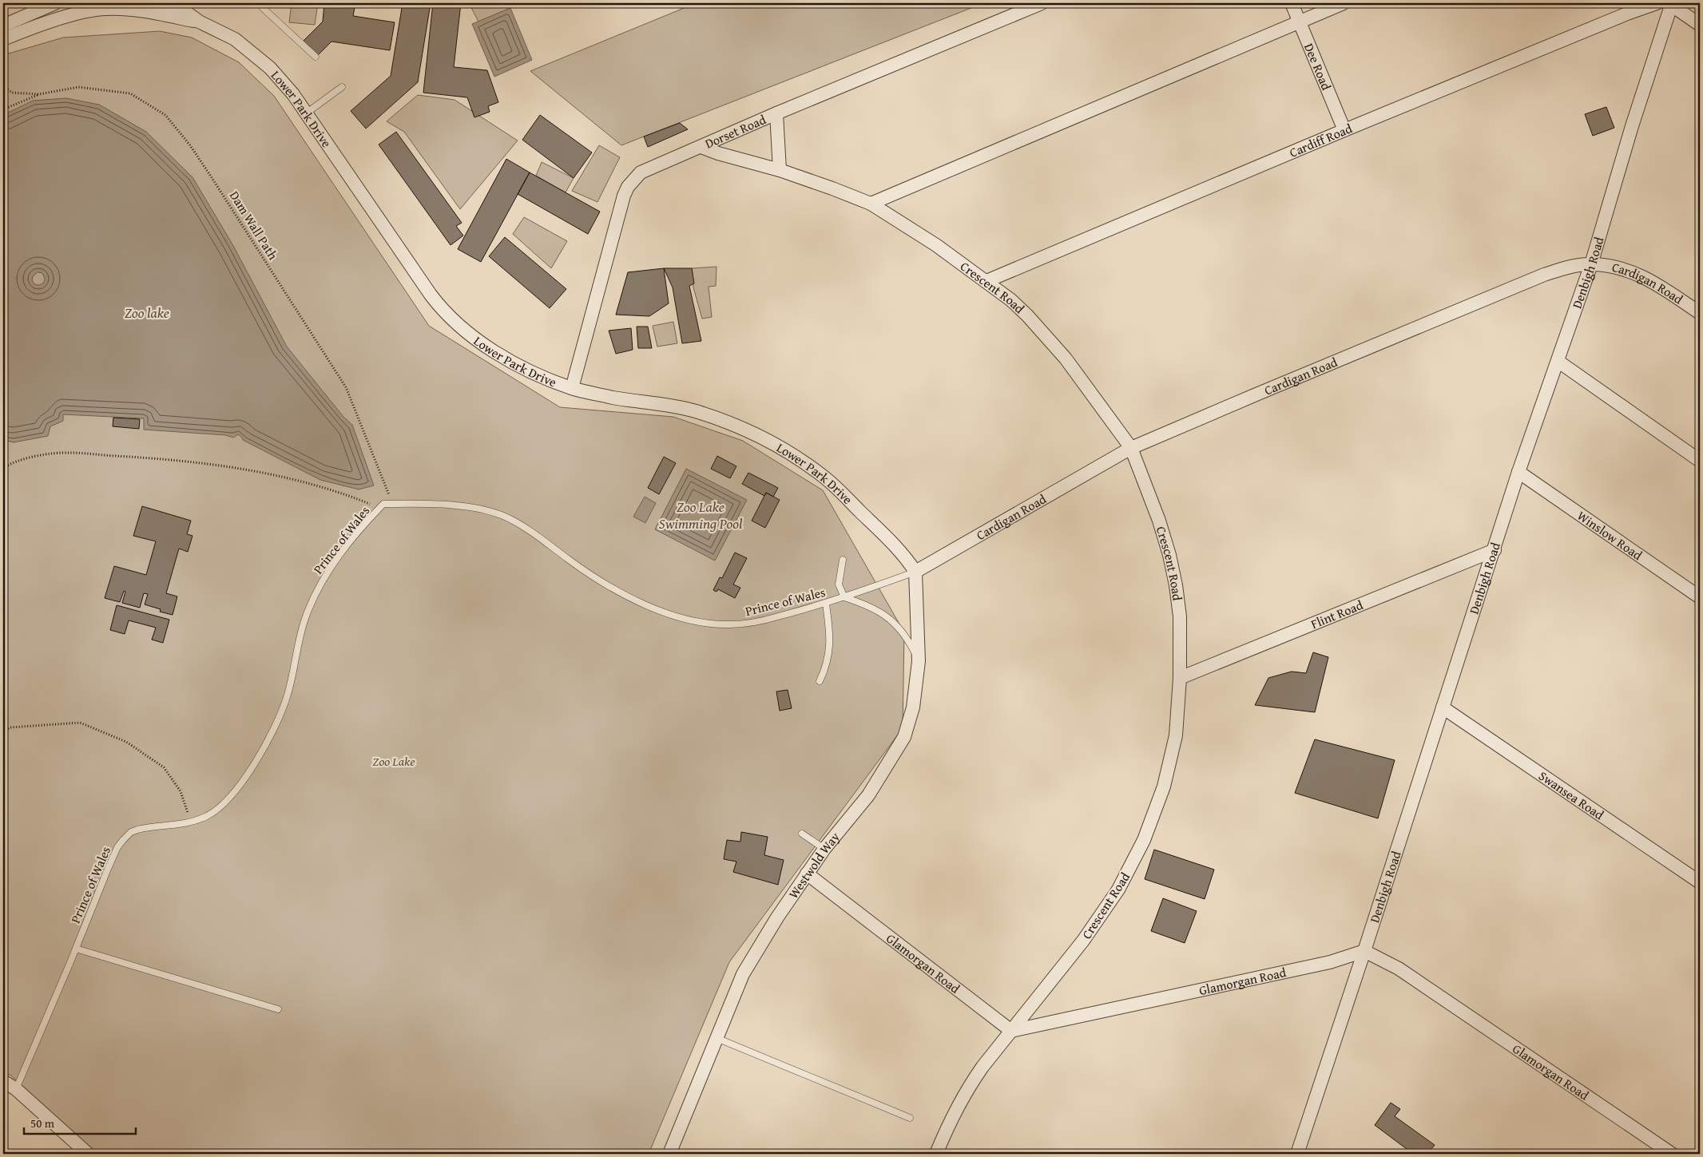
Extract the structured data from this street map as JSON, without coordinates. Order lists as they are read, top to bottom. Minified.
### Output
{"streets":{"street":["Dee Road","Lower Park Drive","Dorset Road","Cardiff Road","Denbigh Road","Cardigan Road","Crescent Road","Winslow Road","Flint Road","Swansea Road","Westwold Way","Glamorgan Road"],"lane":["Prince of Wales"],"path":["Dam Wall Path"]},"crossings":[["Dee Road","Cardiff Road"],["Lower Park Drive","Dorset Road"],["Lower Park Drive","Cardigan Road"],["Lower Park Drive","Prince of Wales"],["Lower Park Drive","Westwold Way"],["Dorset Road","Crescent Road"],["Cardiff Road","Crescent Road"],["Dam Wall Path","Prince of Wales"],["Denbigh Road","Cardigan Road"],["Denbigh Road","Winslow Road"],["Denbigh Road","Flint Road"],["Denbigh Road","Swansea Road"],["Denbigh Road","Glamorgan Road"],["Cardigan Road","Crescent Road"],["Cardigan Road","Prince of Wales"],["Cardigan Road","Westwold Way"],["Crescent Road","Flint Road"],["Crescent Road","Glamorgan Road"],["Prince of Wales","Westwold Way"],["Westwold Way","Glamorgan Road"]],"water":["Zoo lake","Zoo Lake Swimming Pool"],"parks":["Zoo Lake"],"scale_bar":"50 m"}
